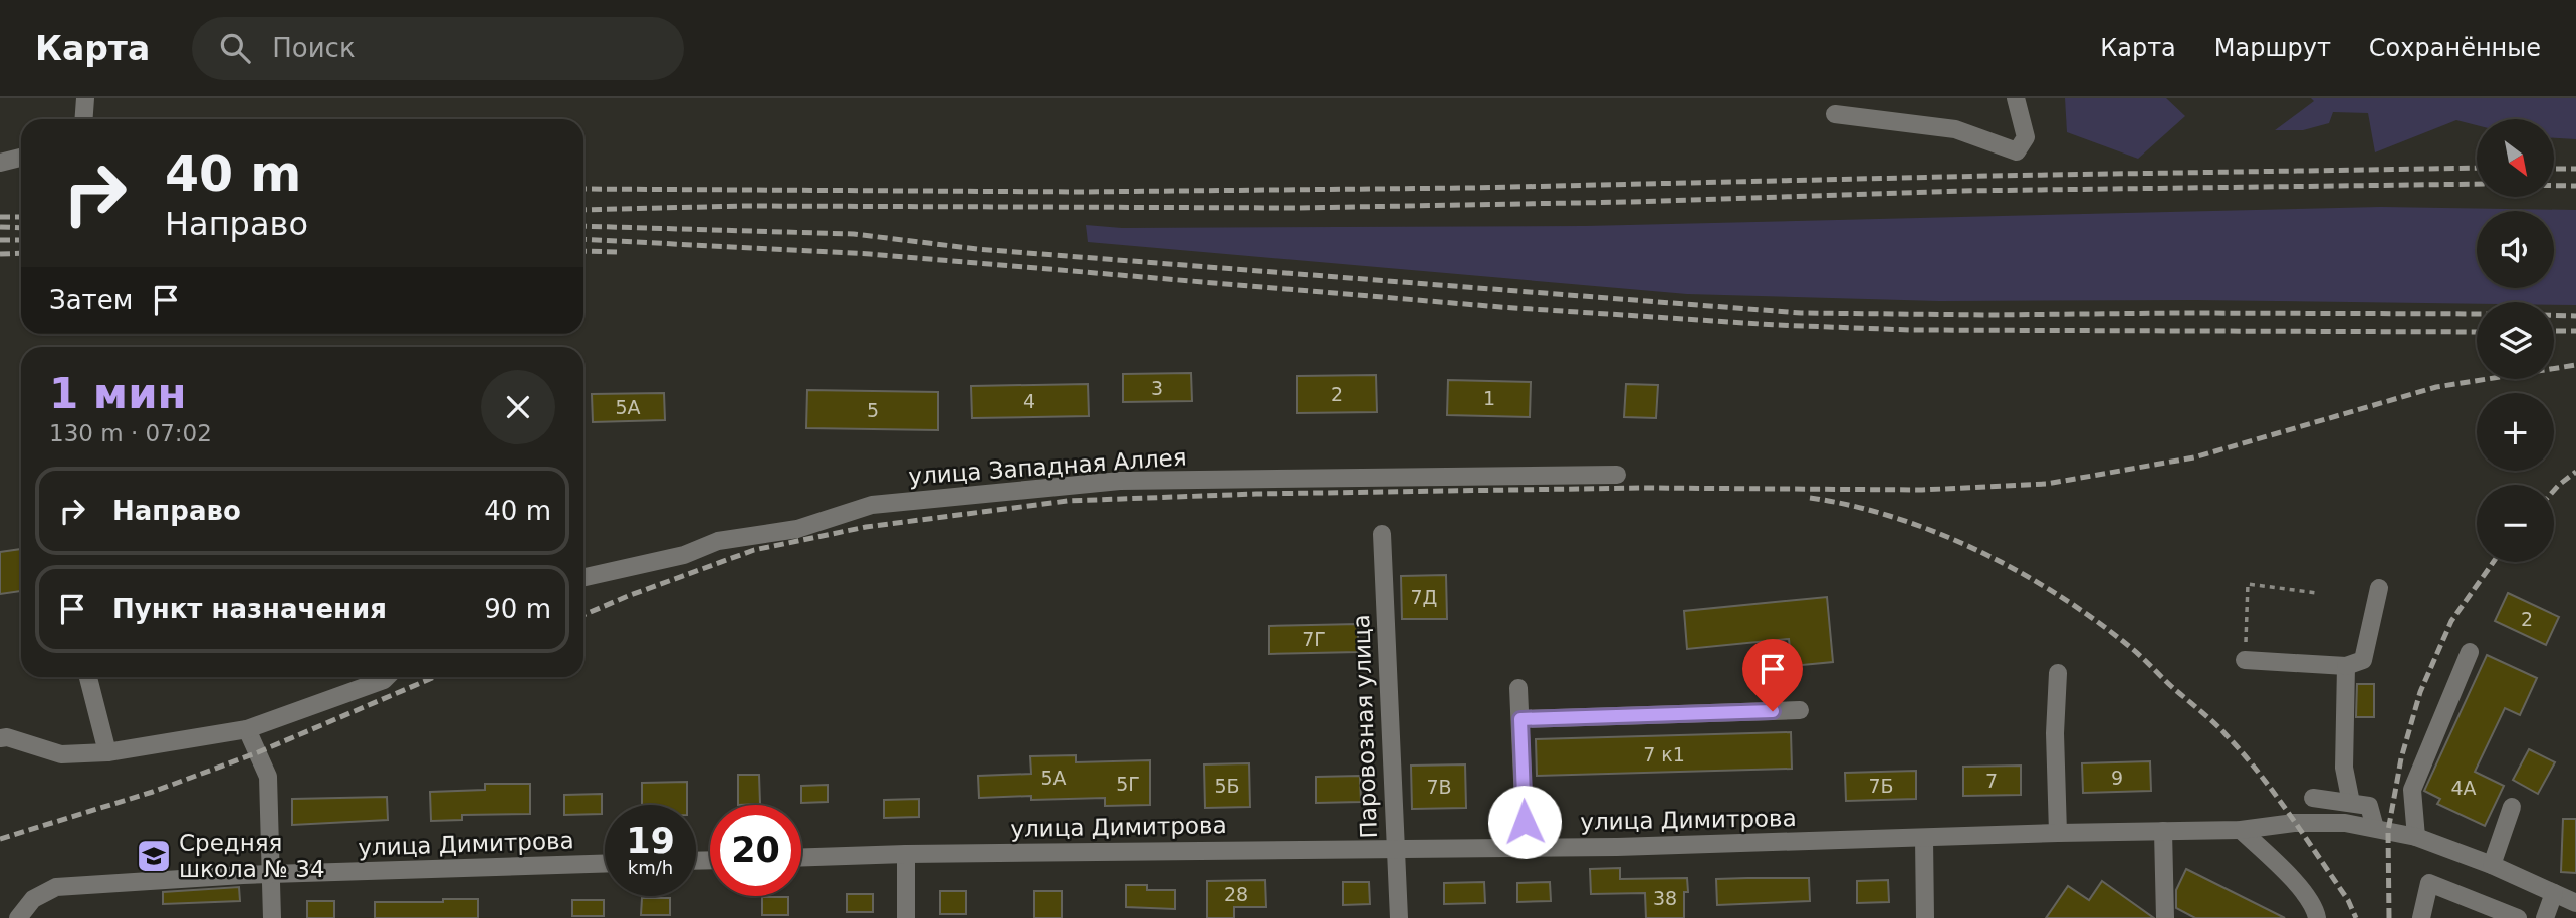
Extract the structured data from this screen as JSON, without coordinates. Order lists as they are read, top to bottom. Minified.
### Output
{"streets":{"street":["улица Западная Аллея","Паровозная улица","улица Димитрова"]},"crossings":[["Паровозная улица","улица Димитрова"]],"places":{"school or university":["Средняя школа № 34"]},"house_numbers":["3","2","1","4","5А","5","7Д","2","7Г","7 к1","5А","9","7","5Г","5Б","7Б","7В","4А","28","38"],"north":"bottom right","page":{"header":"Карта","search":"Поиск","nav":["Карта","Маршрут","Сохранённые"],"map_buttons":["+","−"],"turn":["40 m","Направо"],"then":"Затем","heading":["1 мин","130 m · 07:02"],"list":[{"name":"Направо","value":"40 m"},{"name":"Пункт назначения","value":"90 m"}],"speed":"19 km/h","limit":"20"}}
